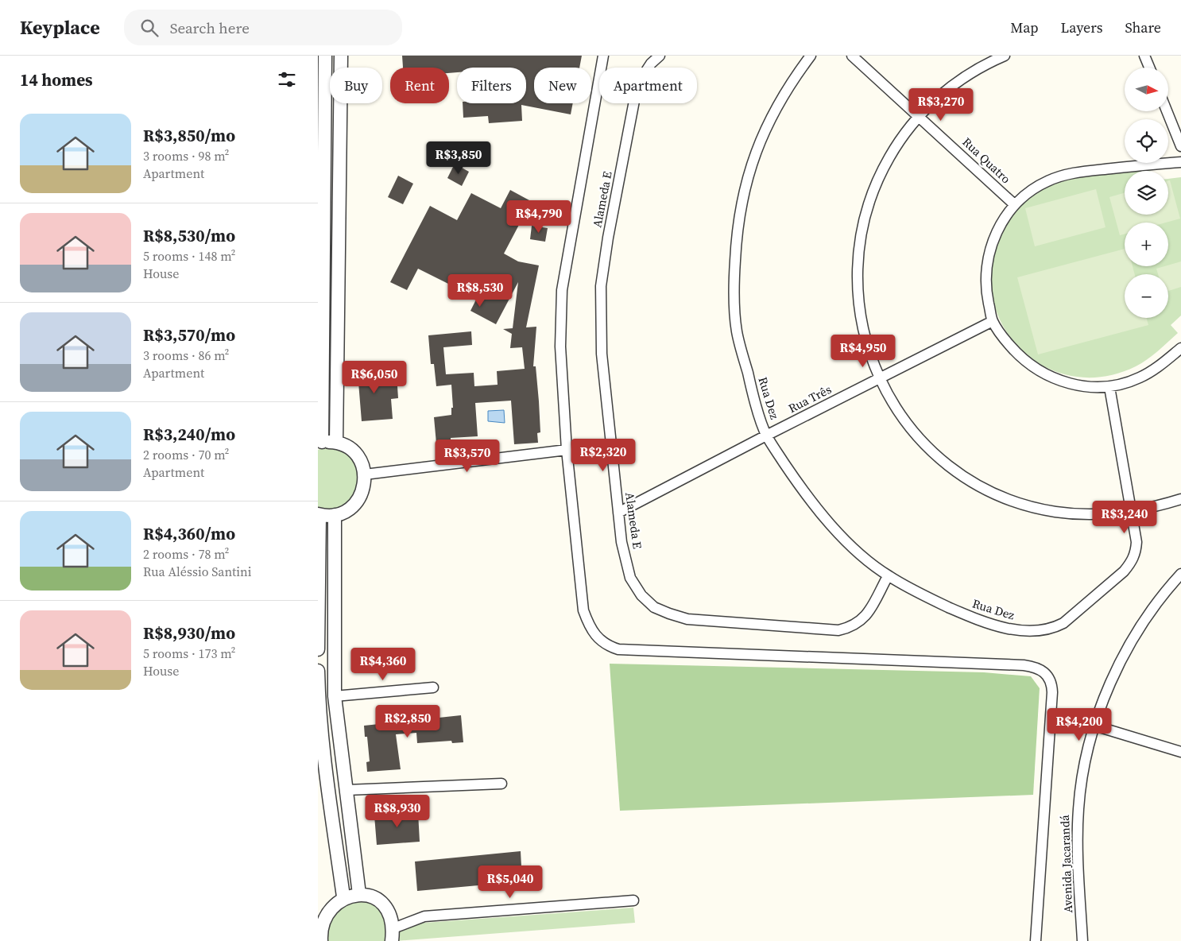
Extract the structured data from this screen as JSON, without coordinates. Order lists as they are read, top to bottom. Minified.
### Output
{"streets":{"street":["Rua Quatro","Alameda E","Rua Dez","Rua Três","Avenida Jacarandá"]},"crossings":[["Alameda E","Rua Dez"],["Alameda E","Rua Três"],["Rua Dez","Rua Três"]],"north":"right","page":{"header":"Keyplace","search":"Search here","nav":["Map","Layers","Share"],"heading":"14 homes","map_buttons":["+","−"],"chip":["Buy","Rent","Filters","New","Apartment"],"price":["R$3,270","R$3,850","R$4,790","R$8,530","R$4,950","R$6,050","R$2,320","R$3,570","R$3,240","R$4,360","R$2,850","R$4,200","R$8,930","R$5,040"],"list":[{"name":"R$3,850/mo","note":"3 rooms · 98 m² · Apartment"},{"name":"R$8,530/mo","note":"5 rooms · 148 m² · House"},{"name":"R$3,570/mo","note":"3 rooms · 86 m² · Apartment"},{"name":"R$3,240/mo","note":"2 rooms · 70 m² · Apartment"},{"name":"R$4,360/mo","note":"2 rooms · 78 m² · Rua Aléssio Santini"},{"name":"R$8,930/mo","note":"5 rooms · 173 m² · House"}]}}
